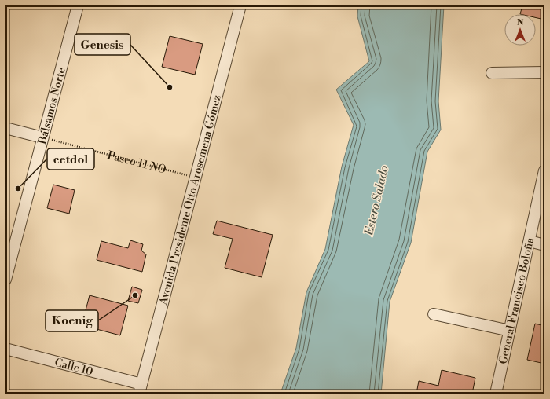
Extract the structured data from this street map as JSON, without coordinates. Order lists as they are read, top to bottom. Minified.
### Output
{"streets":{"street":["Bálsamos Norte","Avenida Presidente Otto Arosemena Gómez","General Francisco Boloña","Calle 10"],"path":["Paseo 11 NO"]},"crossings":[["Bálsamos Norte","Paseo 11 NO"],["Paseo 11 NO","Avenida Presidente Otto Arosemena Gómez"],["Avenida Presidente Otto Arosemena Gómez","Calle 10"]],"water":["Estero Salado"],"places":["Genesis","cetdol","Koenig"],"north":"top"}
